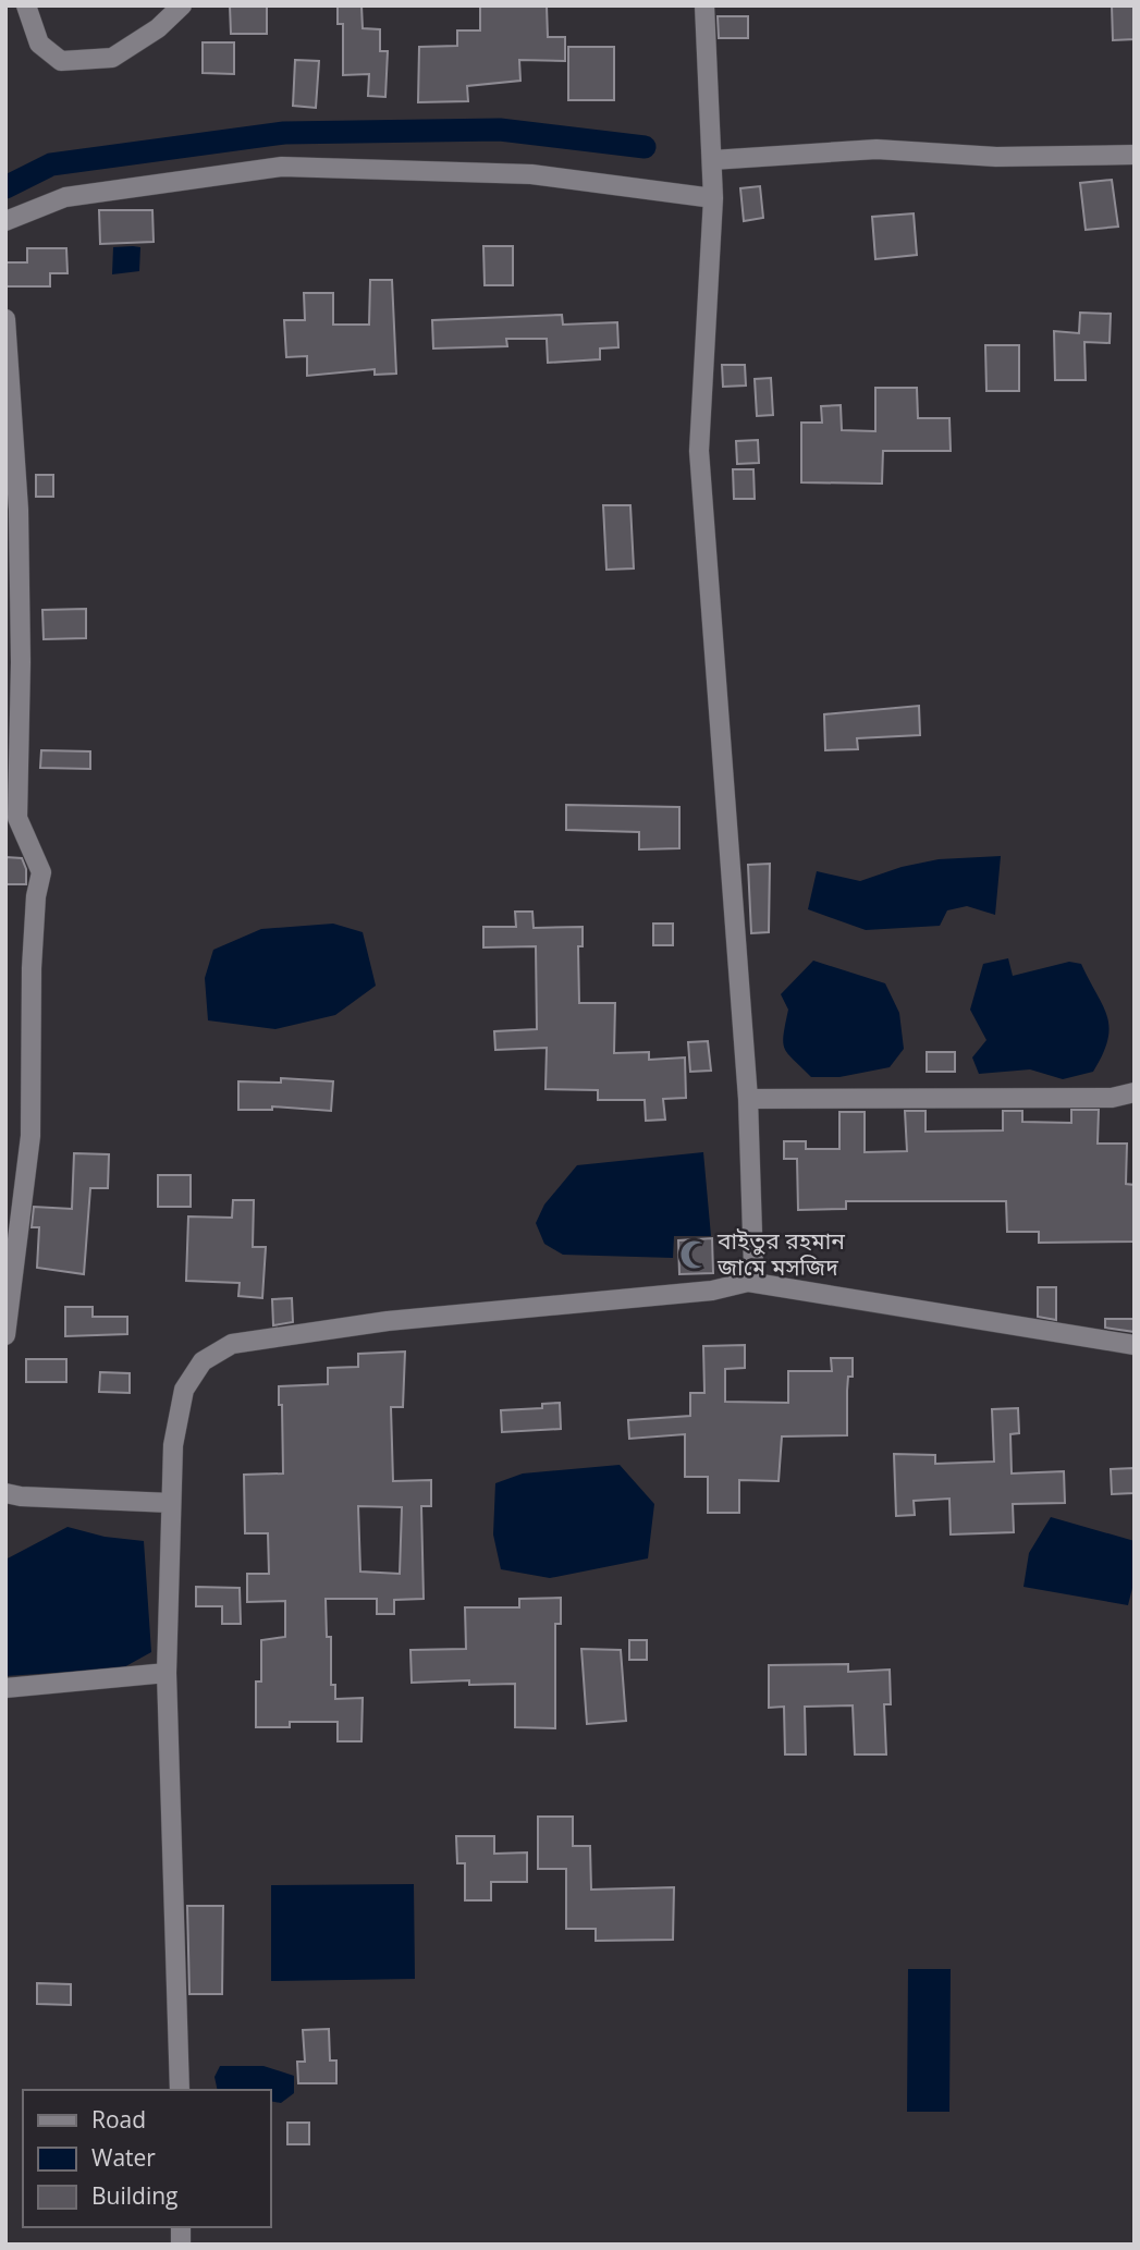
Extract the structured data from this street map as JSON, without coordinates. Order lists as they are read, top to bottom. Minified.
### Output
{"places":{"mosque":["বাইতুর রহমান জা‌মে মস‌জিদ"]},"legend":["Road","Water","Building"]}
